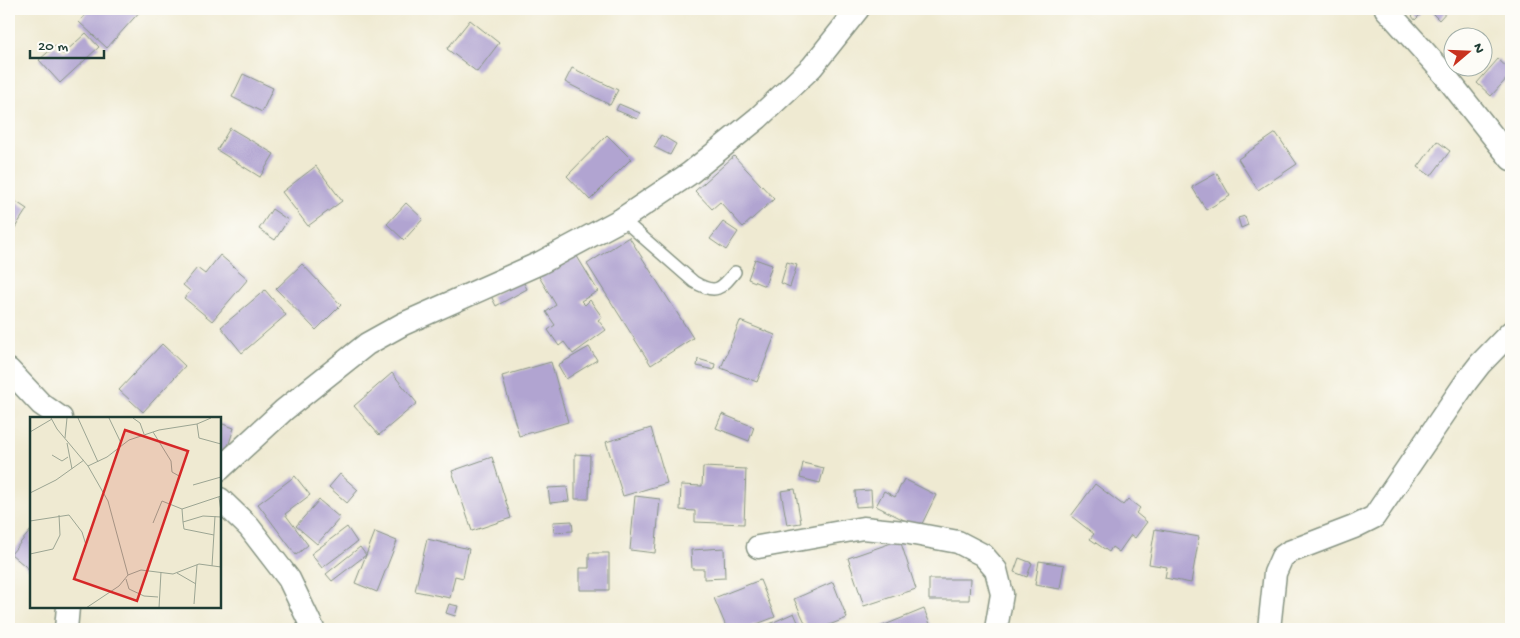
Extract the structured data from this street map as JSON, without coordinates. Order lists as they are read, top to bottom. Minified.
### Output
{"scale_bar":"20 m","north":"right"}
